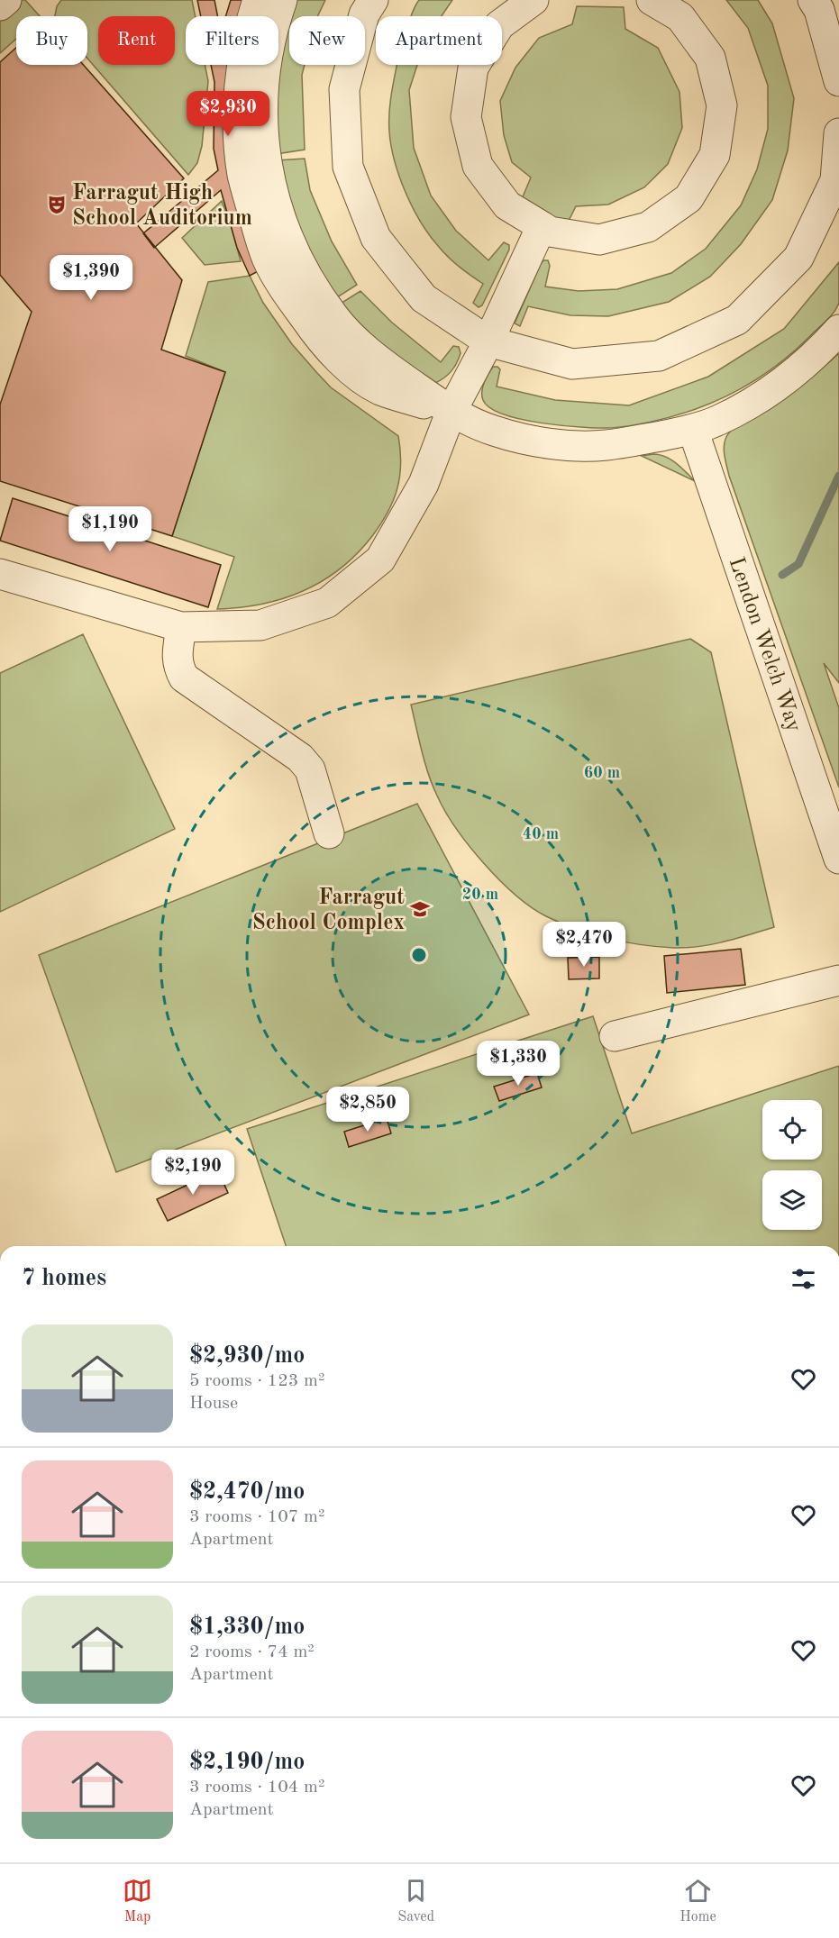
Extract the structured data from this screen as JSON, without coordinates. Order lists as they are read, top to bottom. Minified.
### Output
{"streets":{"street":["Lendon Welch Way"]},"places":{"theatre":["Farragut High School Auditorium"],"school or university":["Farragut School Complex"]},"page":{"chip":["Buy","Rent","Filters","New","Apartment"],"price":["$2,930","$1,390","$1,190","$2,470","$1,330","$2,850","$2,190"],"heading":"7 homes","list":[{"name":"$2,930/mo","note":"5 rooms · 123 m² · House"},{"name":"$2,470/mo","note":"3 rooms · 107 m² · Apartment"},{"name":"$1,330/mo","note":"2 rooms · 74 m² · Apartment"},{"name":"$2,190/mo","note":"3 rooms · 104 m² · Apartment"}],"tabs":["Map","Saved","Home"]},"rings":["60 m","40 m","20 m"]}
